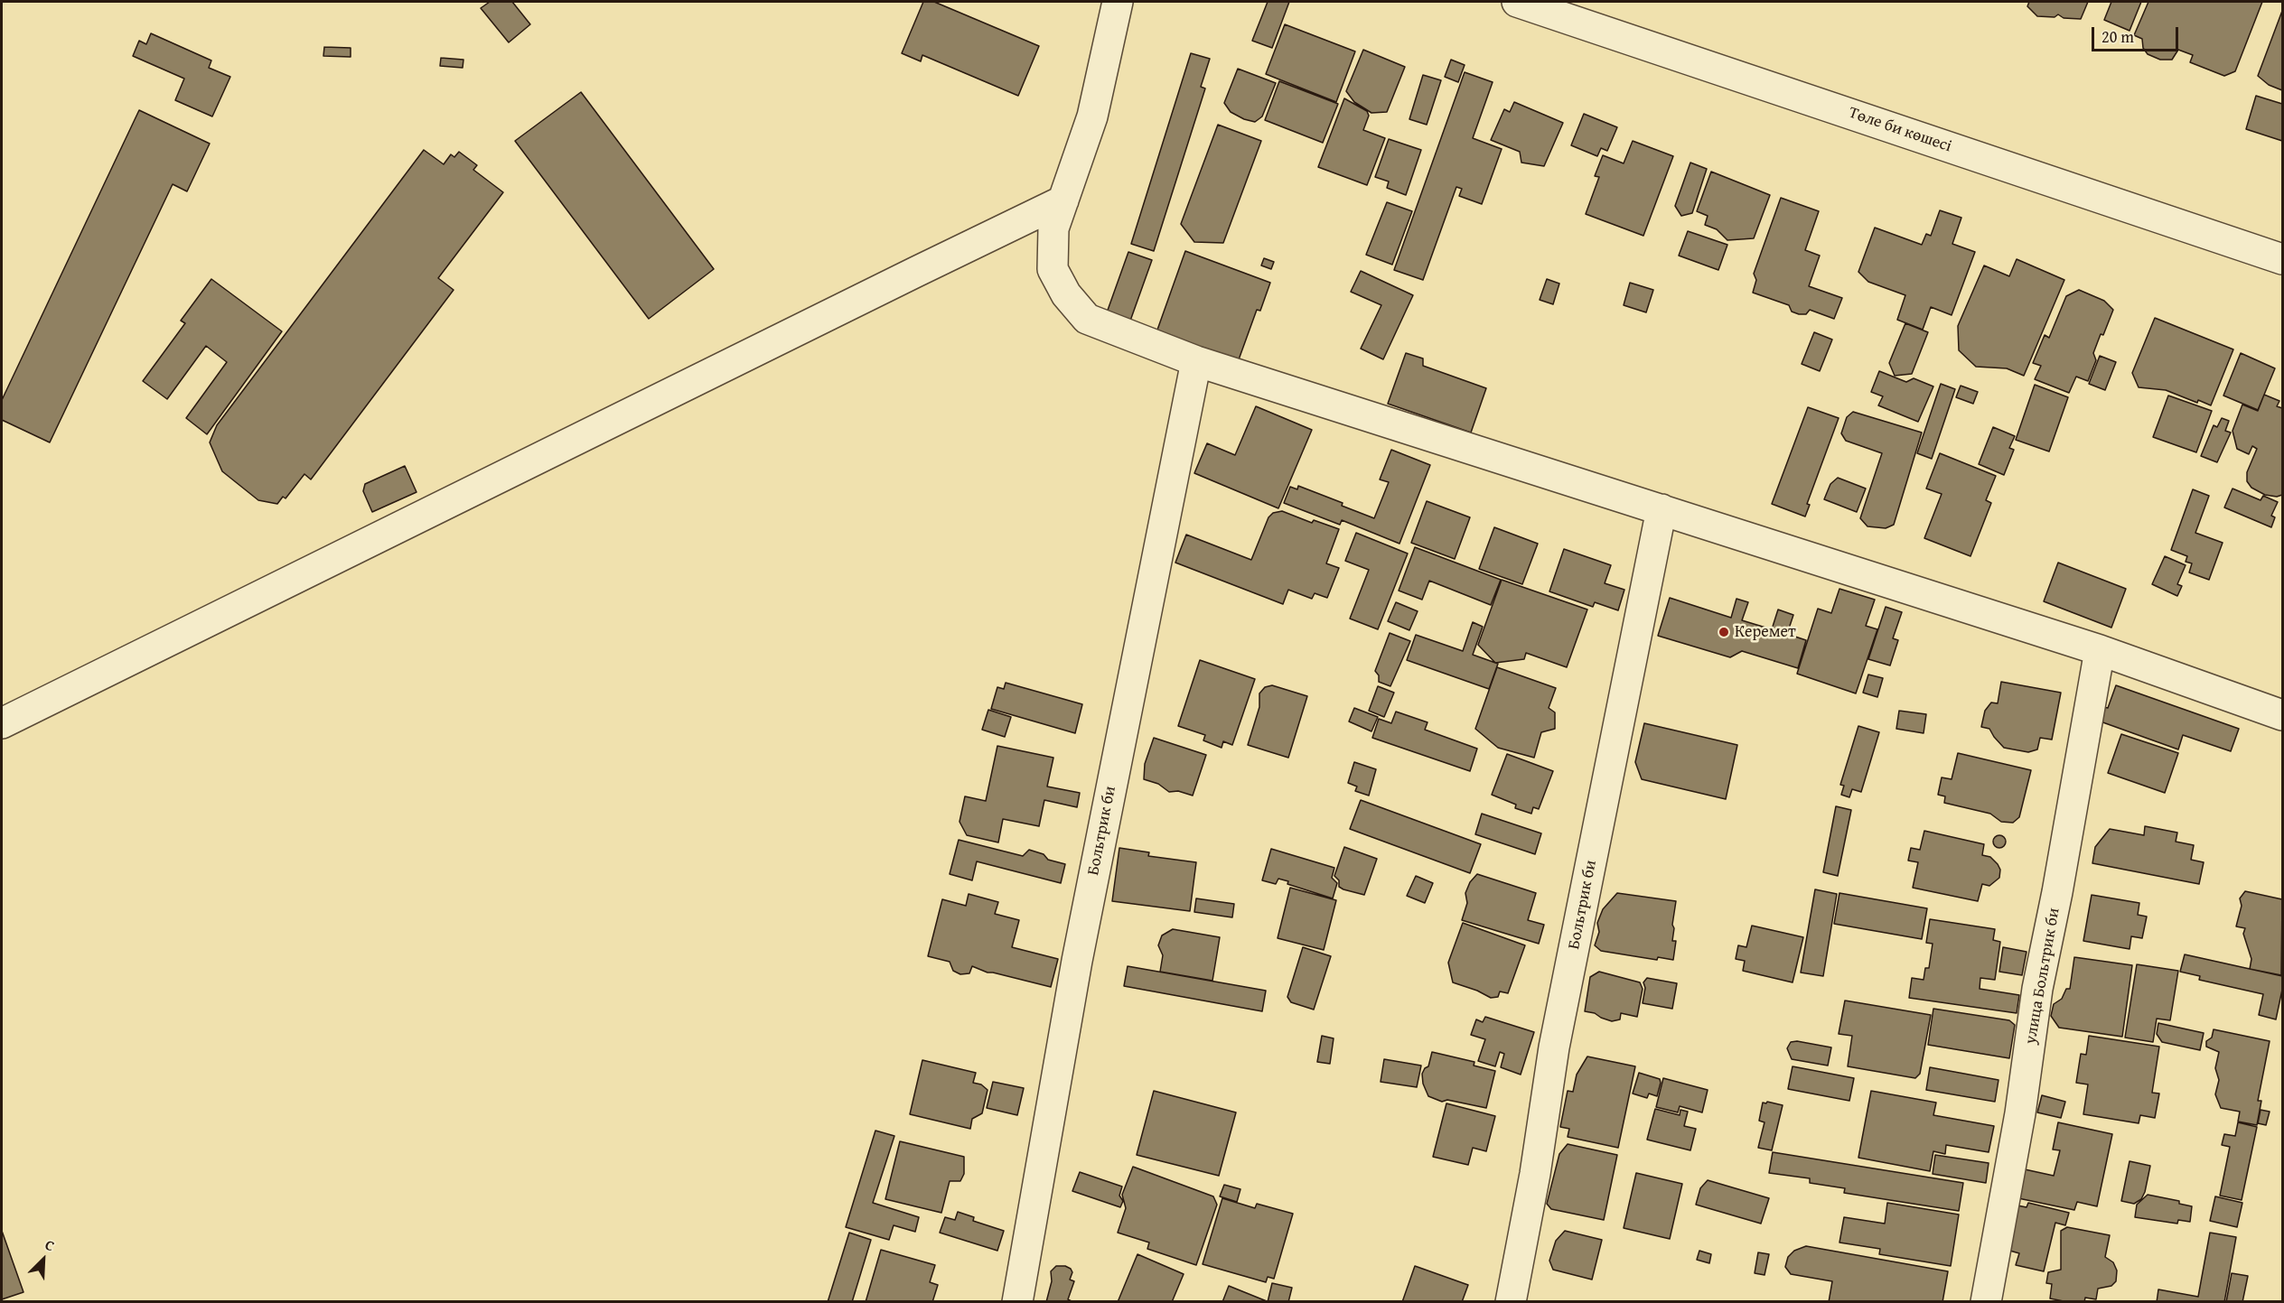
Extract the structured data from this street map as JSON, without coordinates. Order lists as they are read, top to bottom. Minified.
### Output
{"streets":{"street":["Төле би көшесі","Больтрик би","улица Больтрик би"]},"places":["Керемет"],"scale_bar":"20 m","north":"top right"}
